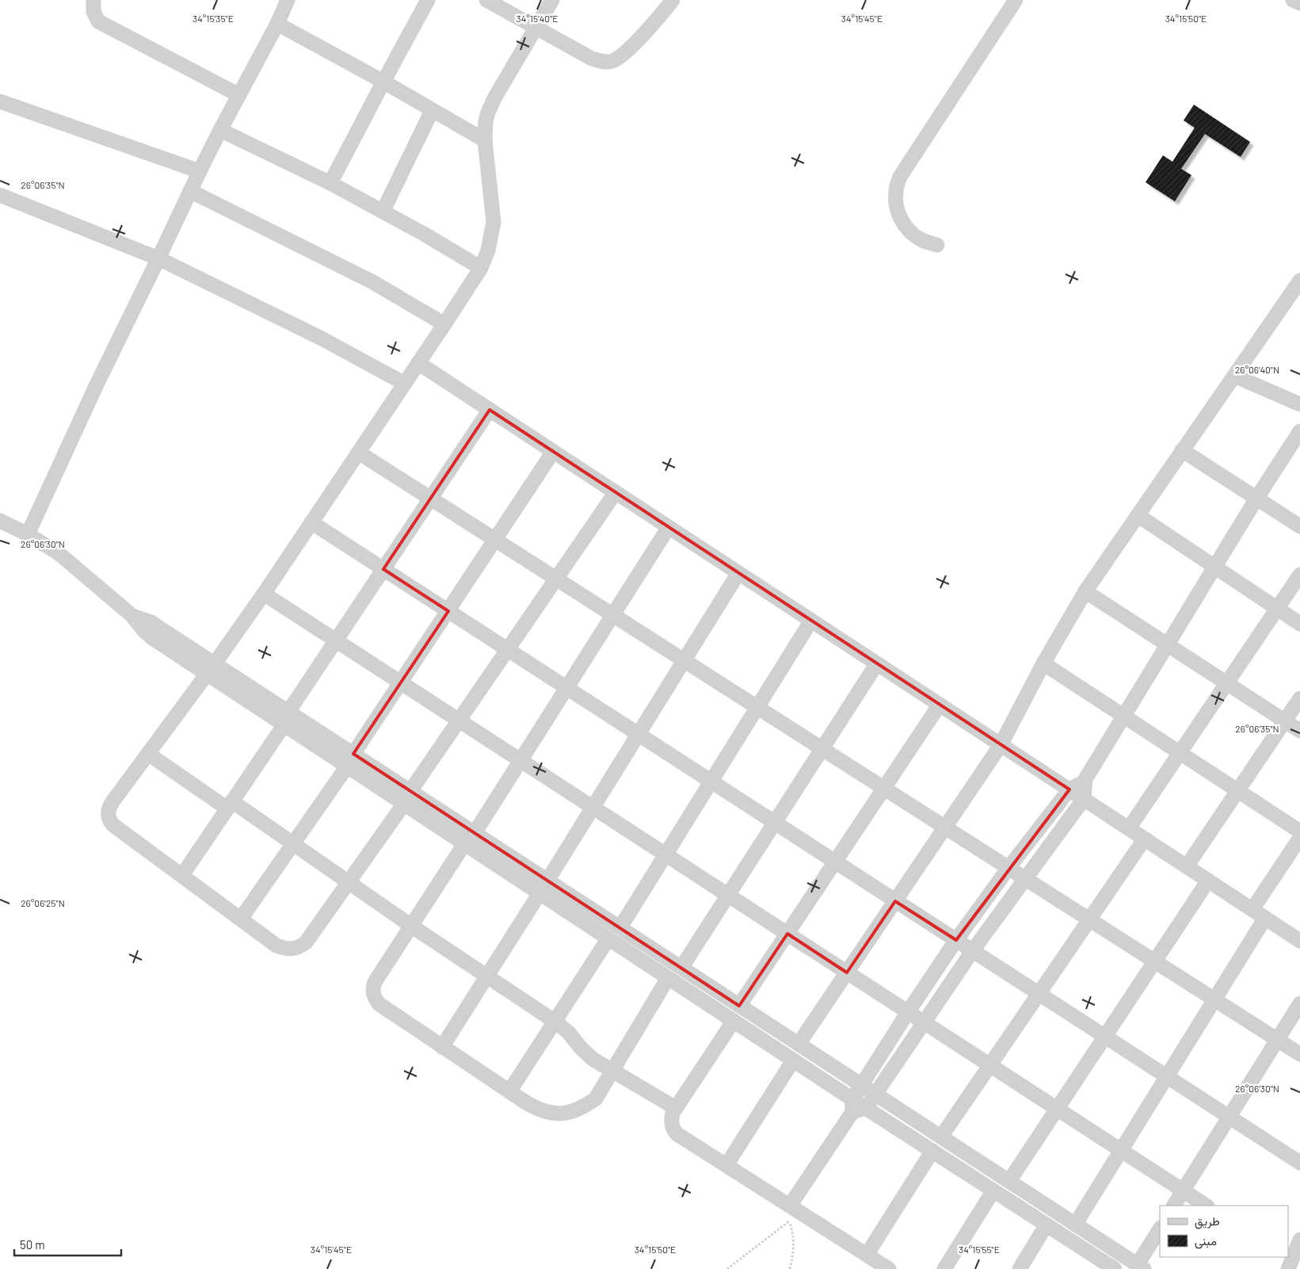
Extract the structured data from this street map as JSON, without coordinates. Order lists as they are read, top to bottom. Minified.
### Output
{"legend":["طريق","مبنى"],"scale_bar":"50 m","coordinates":["34°15'35\"E","34°15'40\"E","34°15'45\"E","34°15'50\"E","26°06'35\"N","26°06'40\"N","26°06'30\"N","26°06'25\"N","34°15'55\"E"]}
